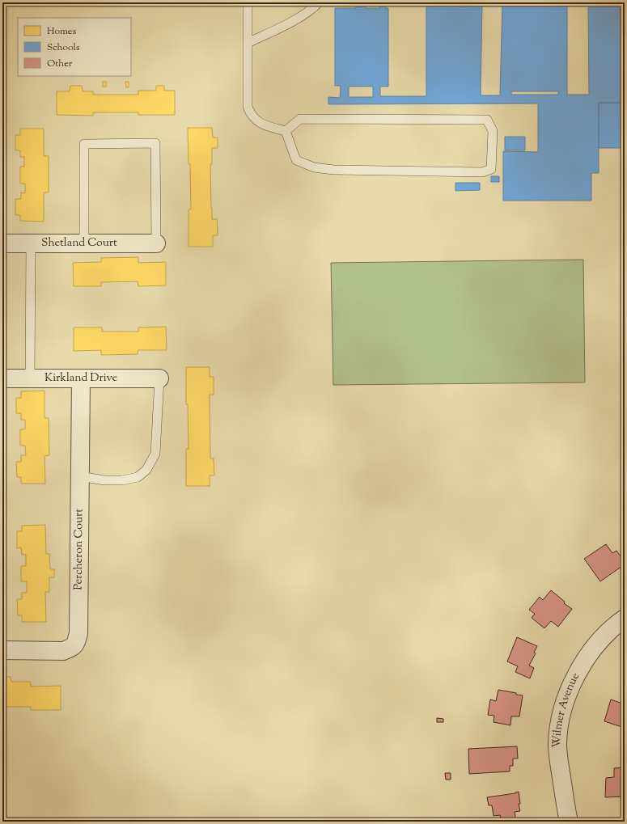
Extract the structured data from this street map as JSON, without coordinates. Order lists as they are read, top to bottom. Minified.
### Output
{"streets":{"street":["Shetland Court","Kirkland Drive","Percheron Court","Wilmer Avenue"]},"crossings":[["Kirkland Drive","Percheron Court"]],"legend":["Homes","Schools","Other"]}
